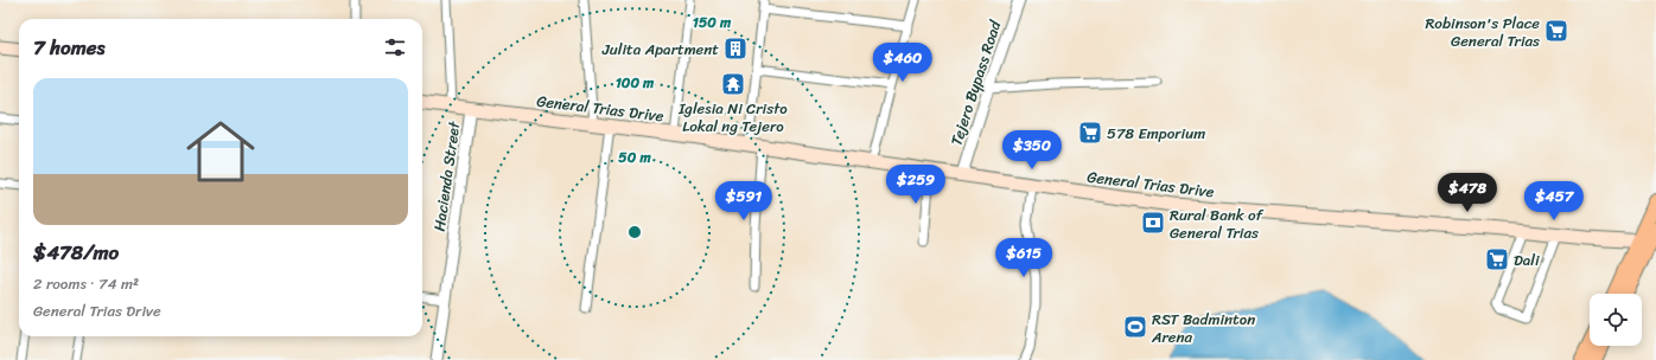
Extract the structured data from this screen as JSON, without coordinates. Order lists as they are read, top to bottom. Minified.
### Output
{"streets":{"main road":["General Trias Drive"],"street":["Tejero Bypass Road","Hacienda Street"]},"crossings":[["Tejero Bypass Road","General Trias Drive"],["General Trias Drive","Hacienda Street"]],"places":{"supermarket":["Robinson's Place General Trias","578 Emporium","Dali"],"building":["Julita Apartment"],"temple":["Iglesia Ni Cristo Lokal ng Tejero"],"bank":["Rural Bank of General Trias"],"sports":["RST Badminton Arena"]},"page":{"heading":"7 homes","price":["$460","$350","$259","$478","$591","$457","$615"],"list":[{"name":"$478/mo","note":"2 rooms · 74 m² · General Trias Drive"}]},"rings":["150 m","100 m","50 m"]}
